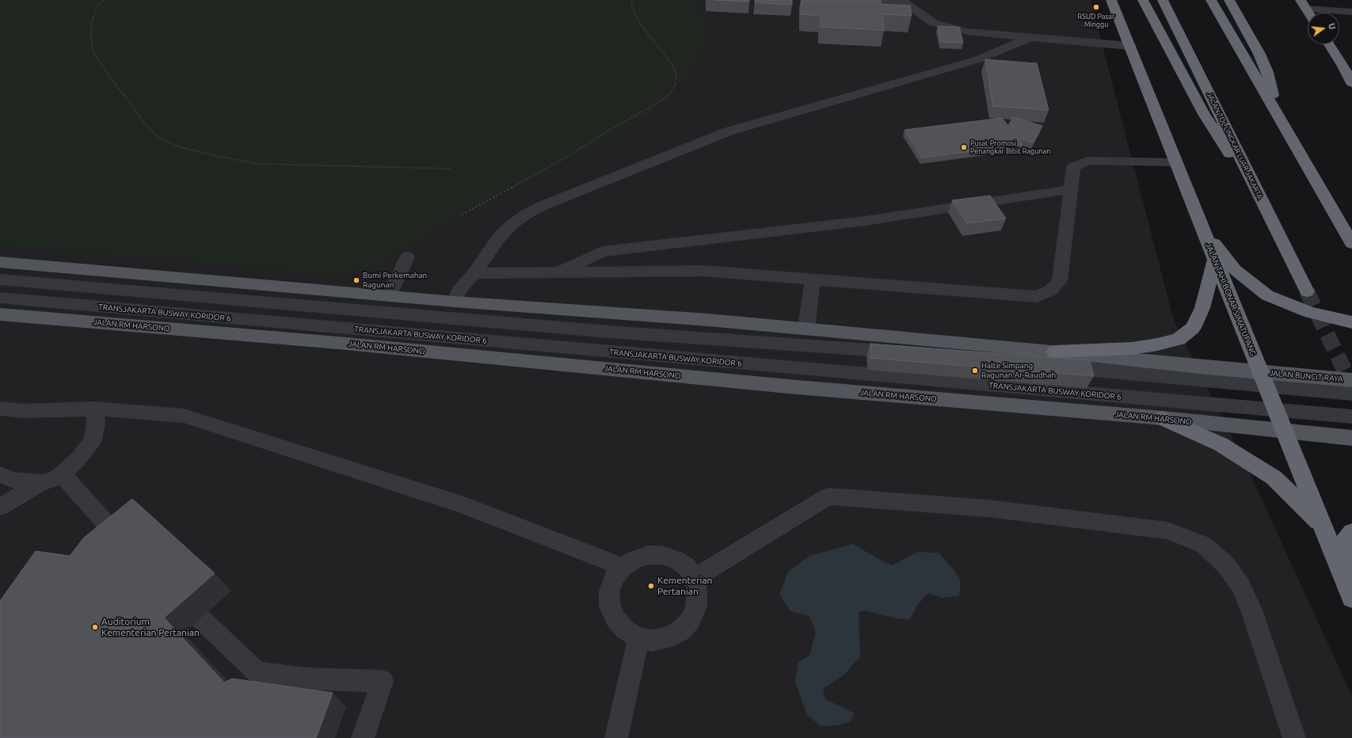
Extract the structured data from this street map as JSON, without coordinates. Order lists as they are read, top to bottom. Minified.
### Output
{"streets":{"highway":["JALAN TOL LINGKAR LUAR JAKARTA","JALAN TAHI BONAR SIMATUPANG"],"main road":["JALAN RM HARSONO","JALAN BUNCIT RAYA"],"lane":["TRANSJAKARTA BUSWAY KORIDOR 6"]},"crossings":[["JALAN TAHI BONAR SIMATUPANG","TRANSJAKARTA BUSWAY KORIDOR 6"],["JALAN TAHI BONAR SIMATUPANG","JALAN RM HARSONO"],["JALAN TAHI BONAR SIMATUPANG","JALAN BUNCIT RAYA"]],"places":["RSUD Pasar Minggu","Pusat Promosi Penangkar Bibit Ragunan","Bumi Perkemahan Ragunan","Halte Simpang Ragunan Ar-Raudhah","Kementerian Pertanian","Auditorium Kementerian Pertanian"],"north":"right"}
